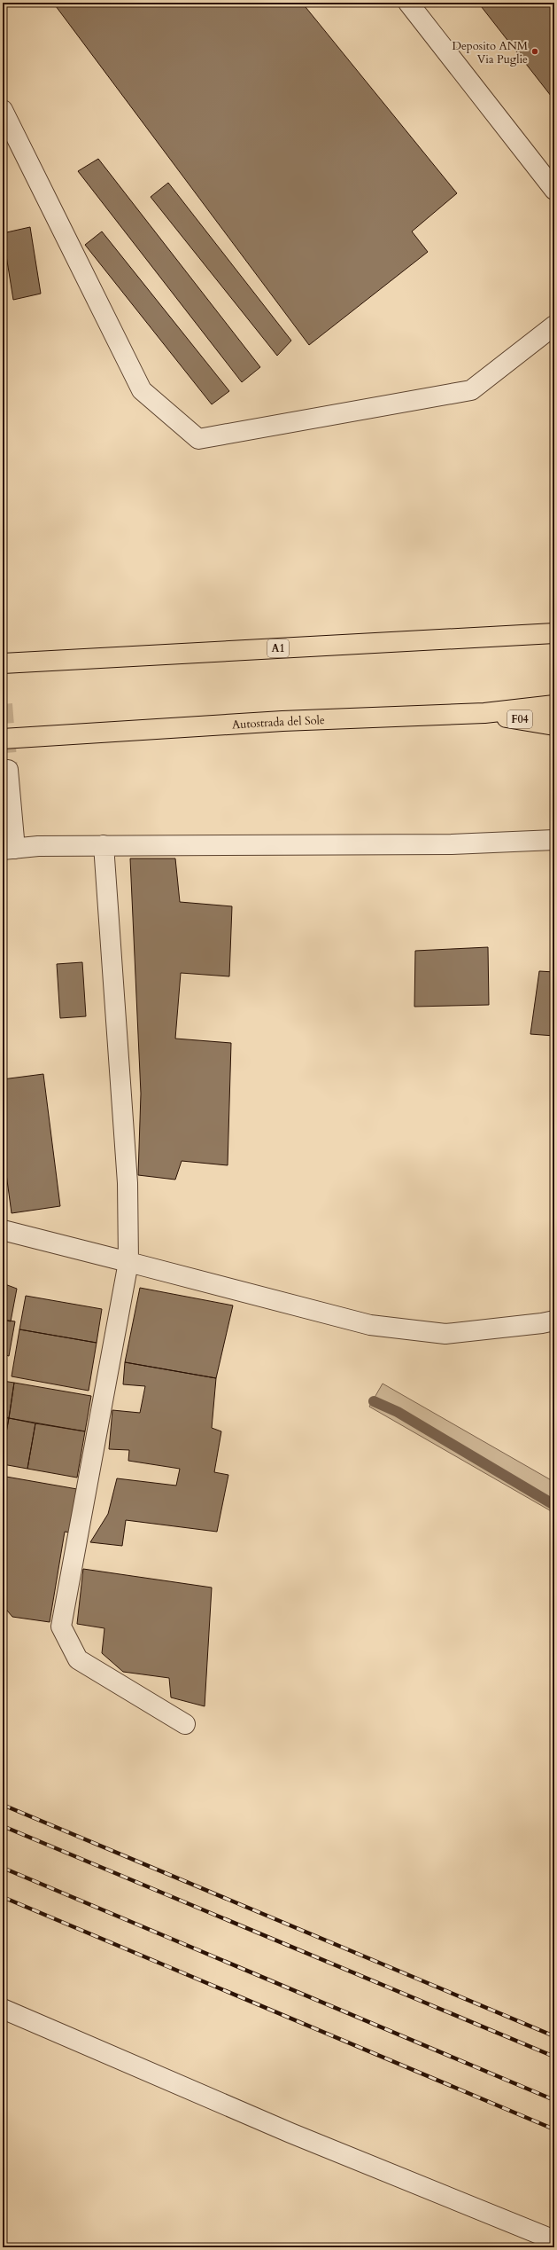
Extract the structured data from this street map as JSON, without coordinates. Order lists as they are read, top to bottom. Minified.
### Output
{"streets":{"highway":["A1","F04","Autostrada del Sole"]},"crossings":[["F04","Autostrada del Sole"]],"places":["Deposito ANM Via Puglie"]}
